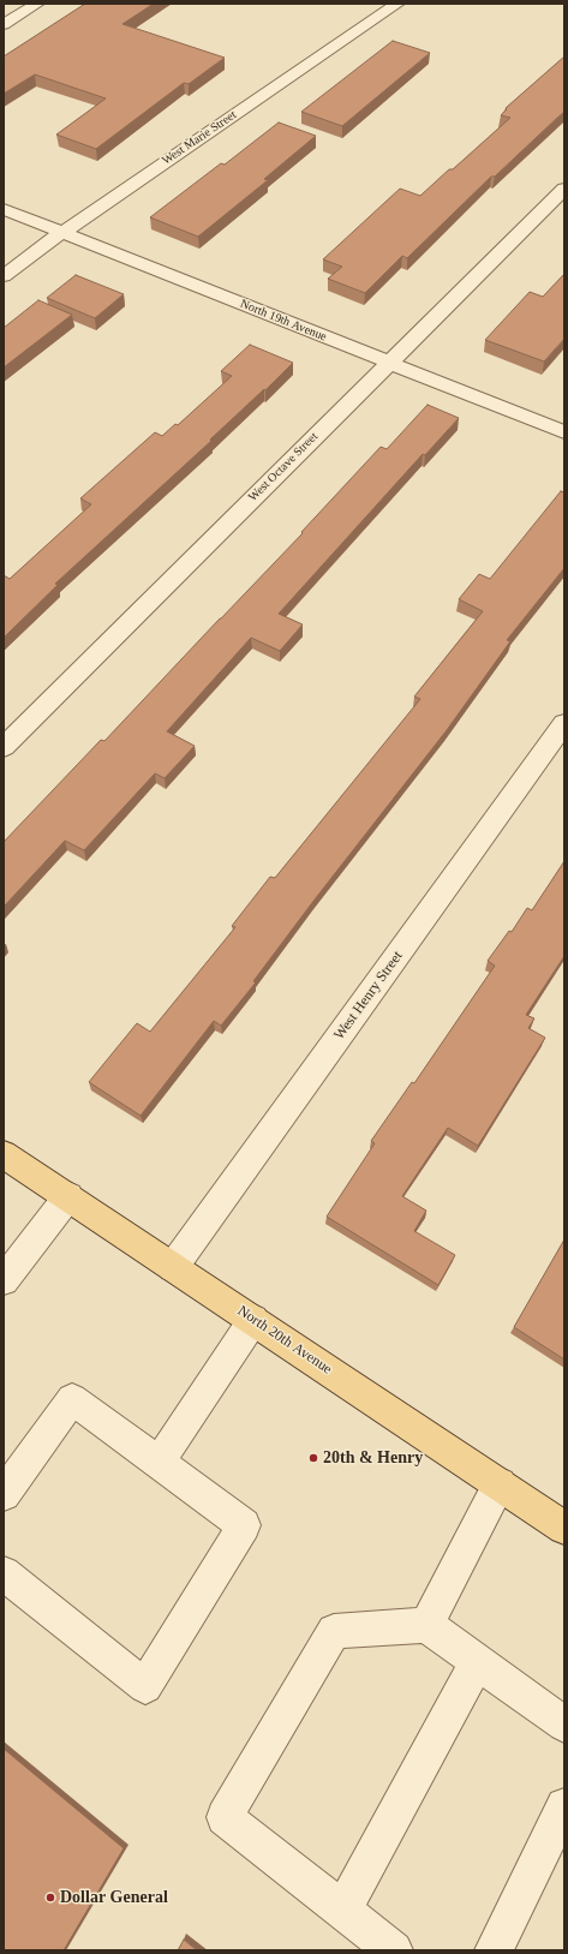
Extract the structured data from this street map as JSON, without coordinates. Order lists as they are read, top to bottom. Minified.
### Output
{"streets":{"main road":["North 20th Avenue"],"street":["West Marie Street","North 19th Avenue","West Octave Street","West Henry Street"]},"crossings":[["West Marie Street","North 19th Avenue"],["North 19th Avenue","West Octave Street"],["West Henry Street","North 20th Avenue"]],"places":["20th & Henry","Dollar General"]}
